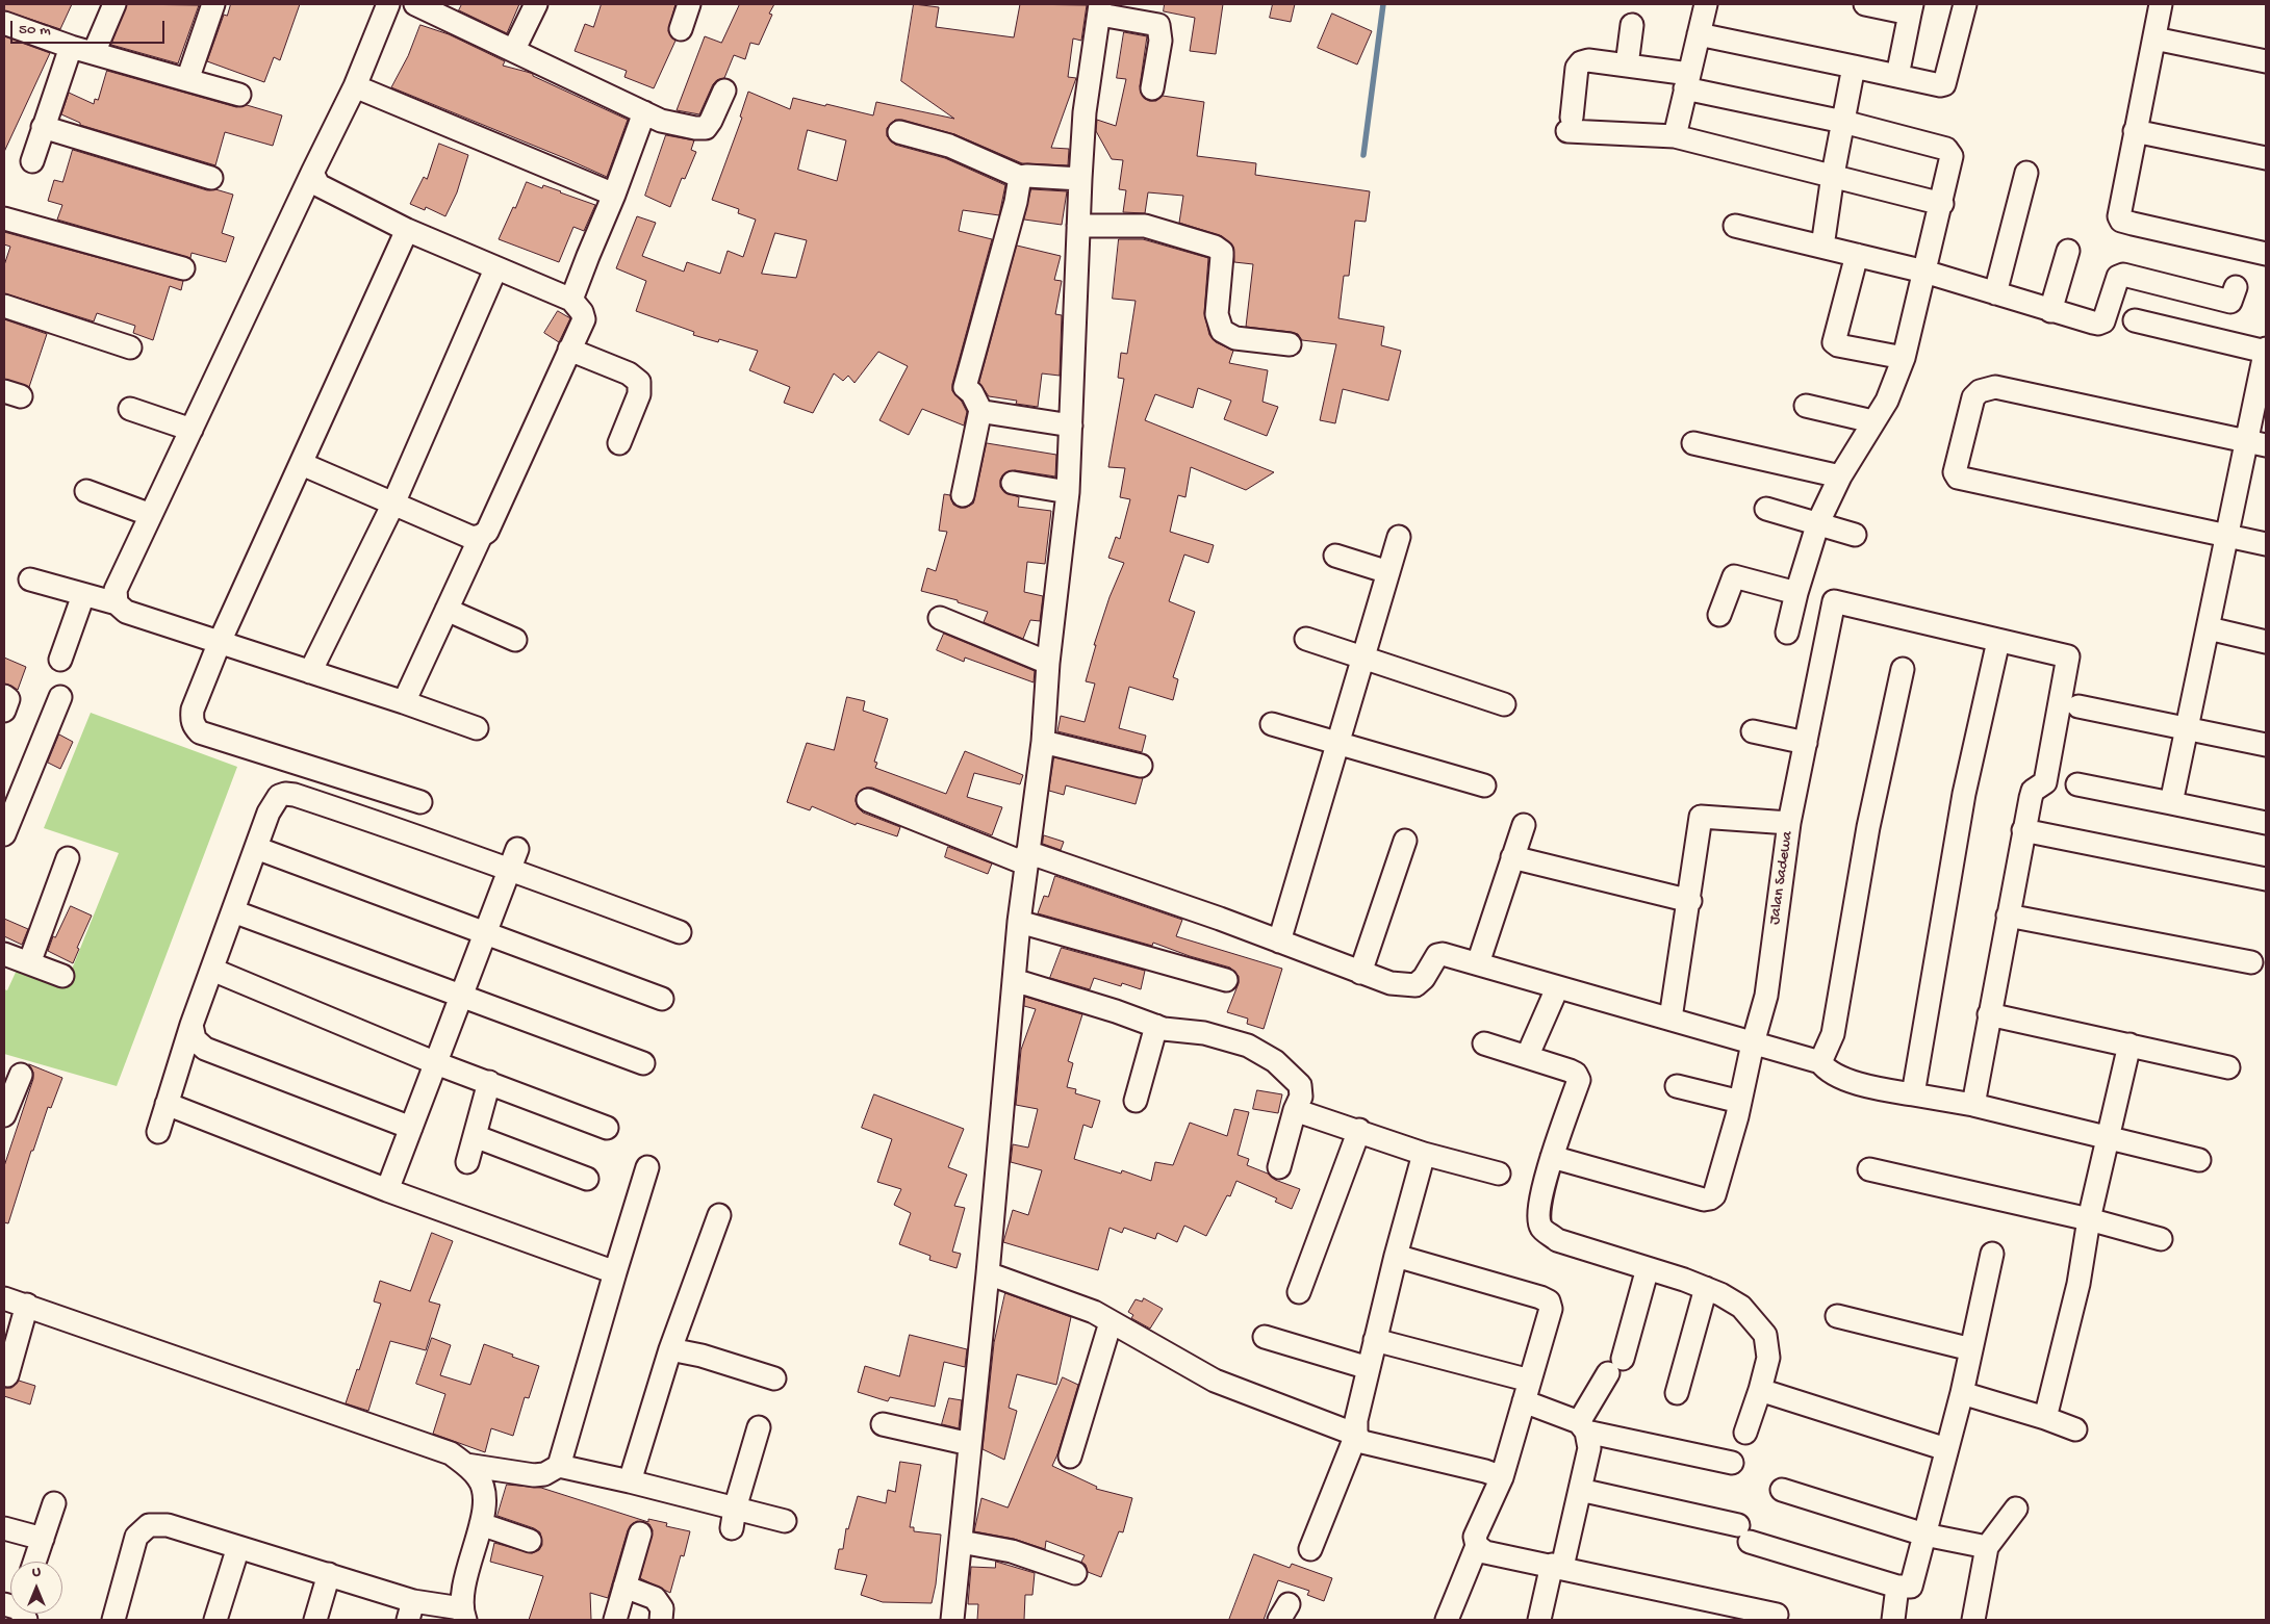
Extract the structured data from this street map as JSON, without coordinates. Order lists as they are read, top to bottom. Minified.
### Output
{"streets":{"street":["Jalan Sadewa"]},"scale_bar":"50 m","north":"top"}
